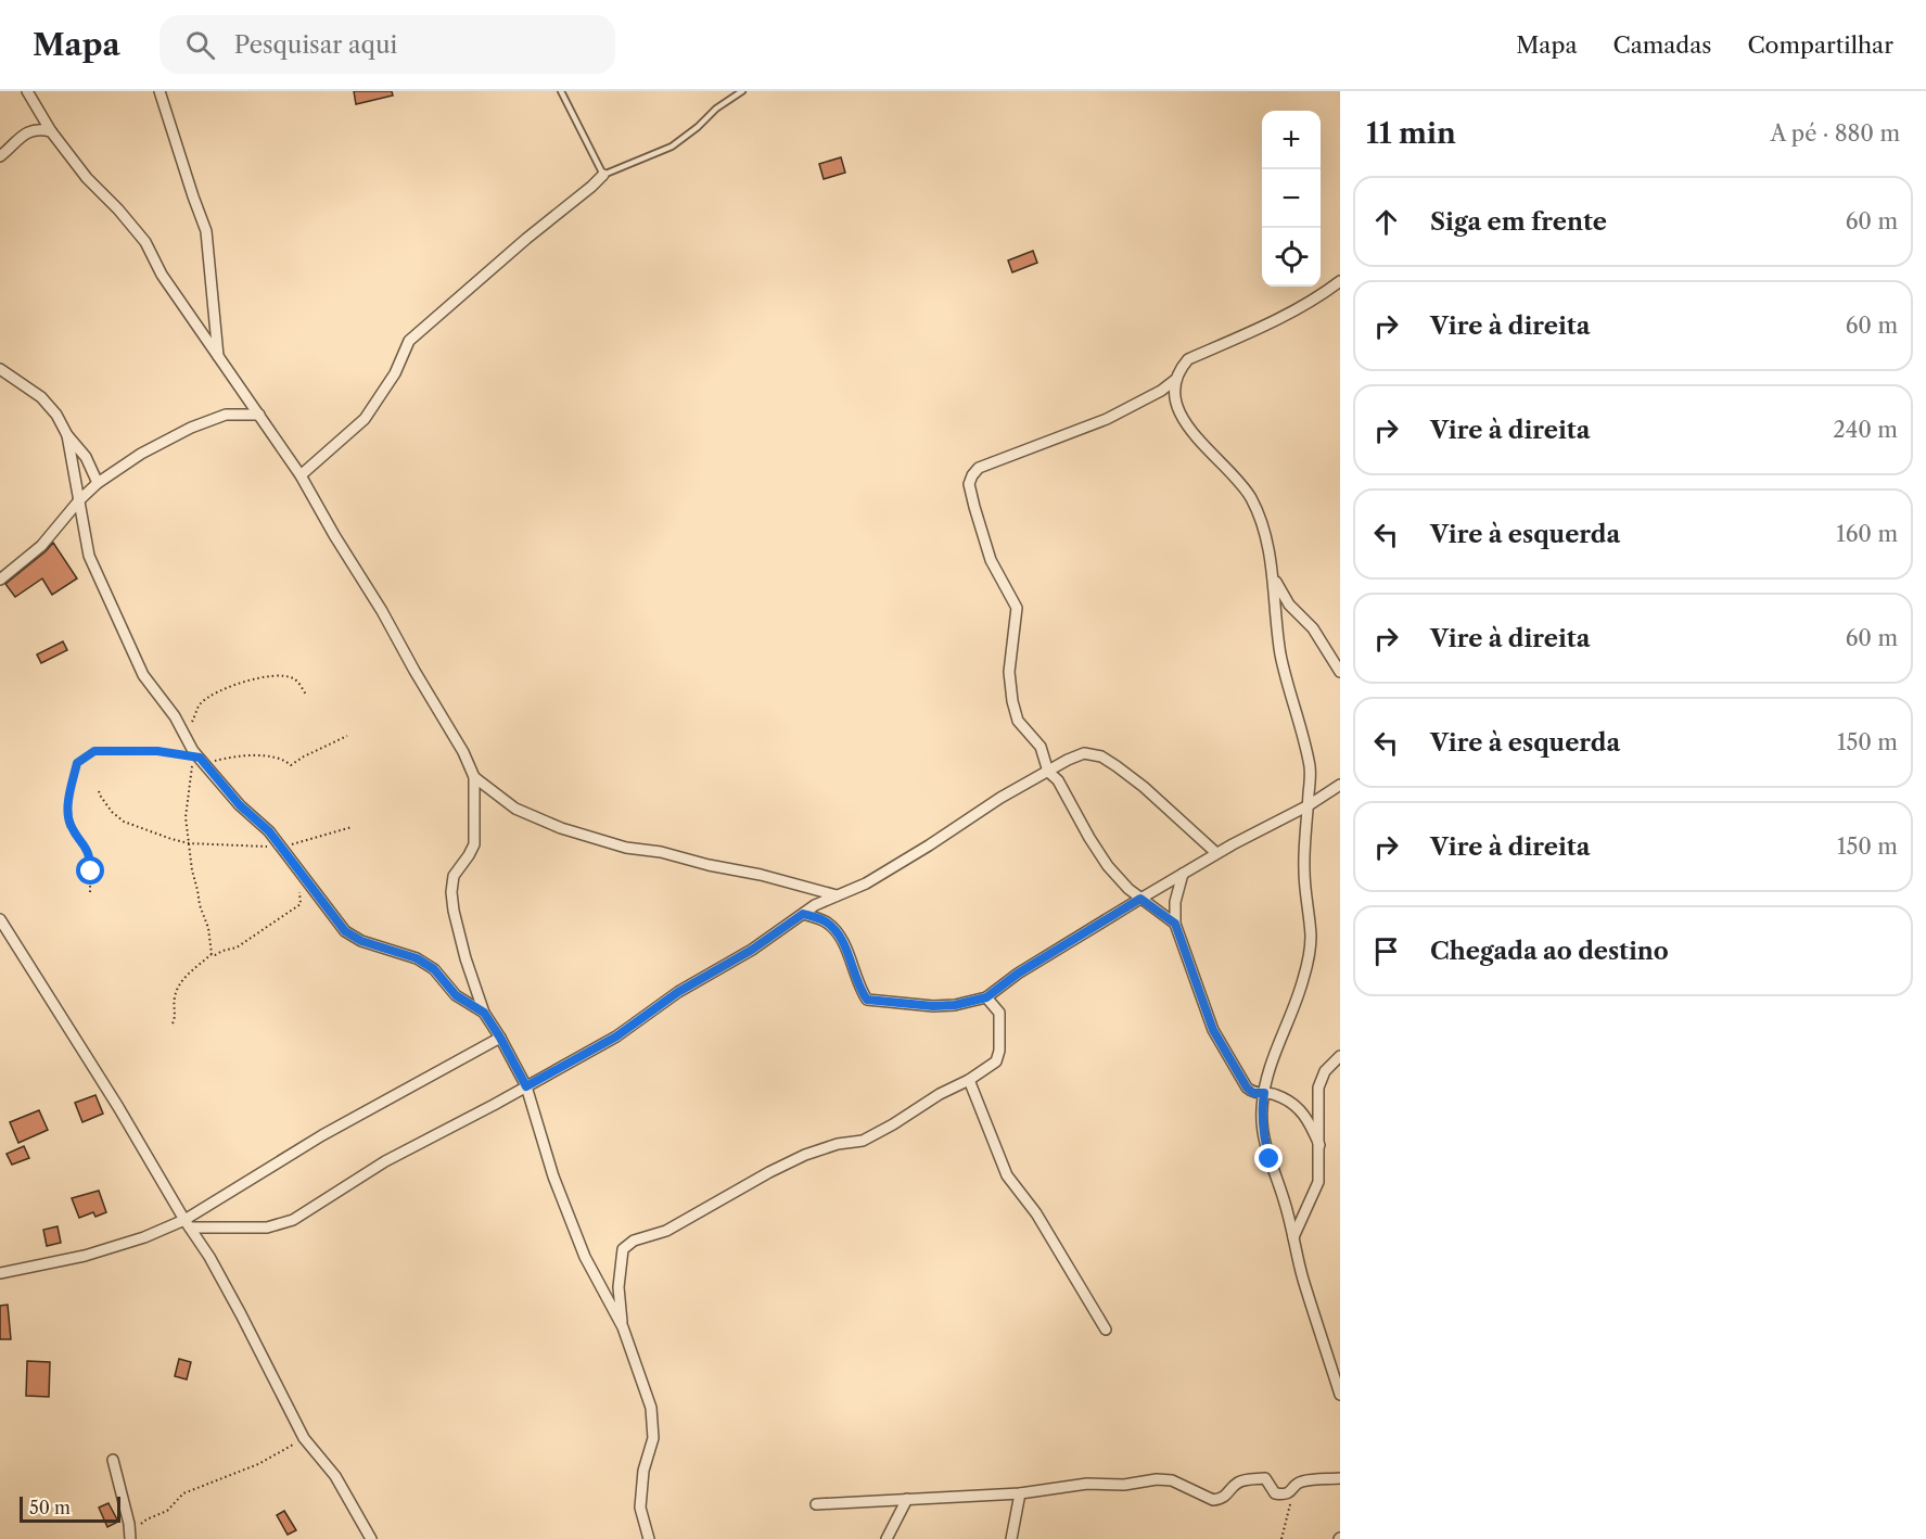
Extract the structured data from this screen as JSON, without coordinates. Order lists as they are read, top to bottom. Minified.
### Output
{"scale_bar":"50 m","page":{"header":"Mapa","search":"Pesquisar aqui","nav":["Mapa","Camadas","Compartilhar"],"heading":["11 min","A pé · 880 m"],"map_buttons":["+","−"],"list":[["Siga em frente","60 m"],["Vire à direita","60 m"],["Vire à direita","240 m"],["Vire à esquerda","160 m"],["Vire à direita","60 m"],["Vire à esquerda","150 m"],["Vire à direita","150 m"],"Chegada ao destino"],"scale":"50 m"}}
